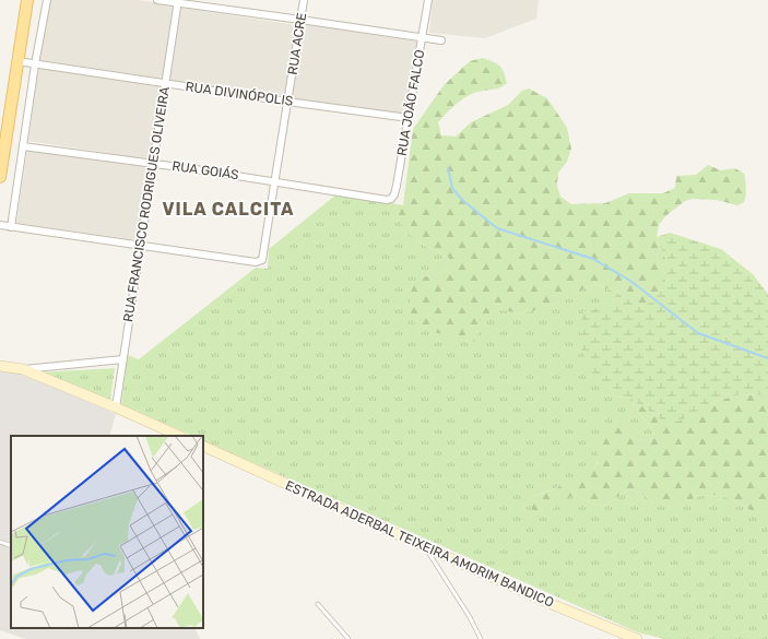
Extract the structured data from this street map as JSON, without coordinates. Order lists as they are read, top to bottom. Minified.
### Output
{"streets":{"main road":["ESTRADA ADERBAL TEIXEIRA AMORIM BANDICO"],"street":["RUA ACRE","RUA DIVINÓPOLIS","RUA JOÃO FALCO","RUA GOIÁS","RUA FRANCISCO RODRIGUES OLIVEIRA"]},"crossings":[["RUA ACRE","RUA DIVINÓPOLIS"],["RUA ACRE","RUA GOIÁS"],["RUA ACRE","RUA FRANCISCO RODRIGUES OLIVEIRA"],["RUA DIVINÓPOLIS","RUA JOÃO FALCO"],["RUA DIVINÓPOLIS","RUA FRANCISCO RODRIGUES OLIVEIRA"],["RUA JOÃO FALCO","RUA GOIÁS"],["RUA GOIÁS","RUA FRANCISCO RODRIGUES OLIVEIRA"]],"districts":["VILA CALCITA"]}
